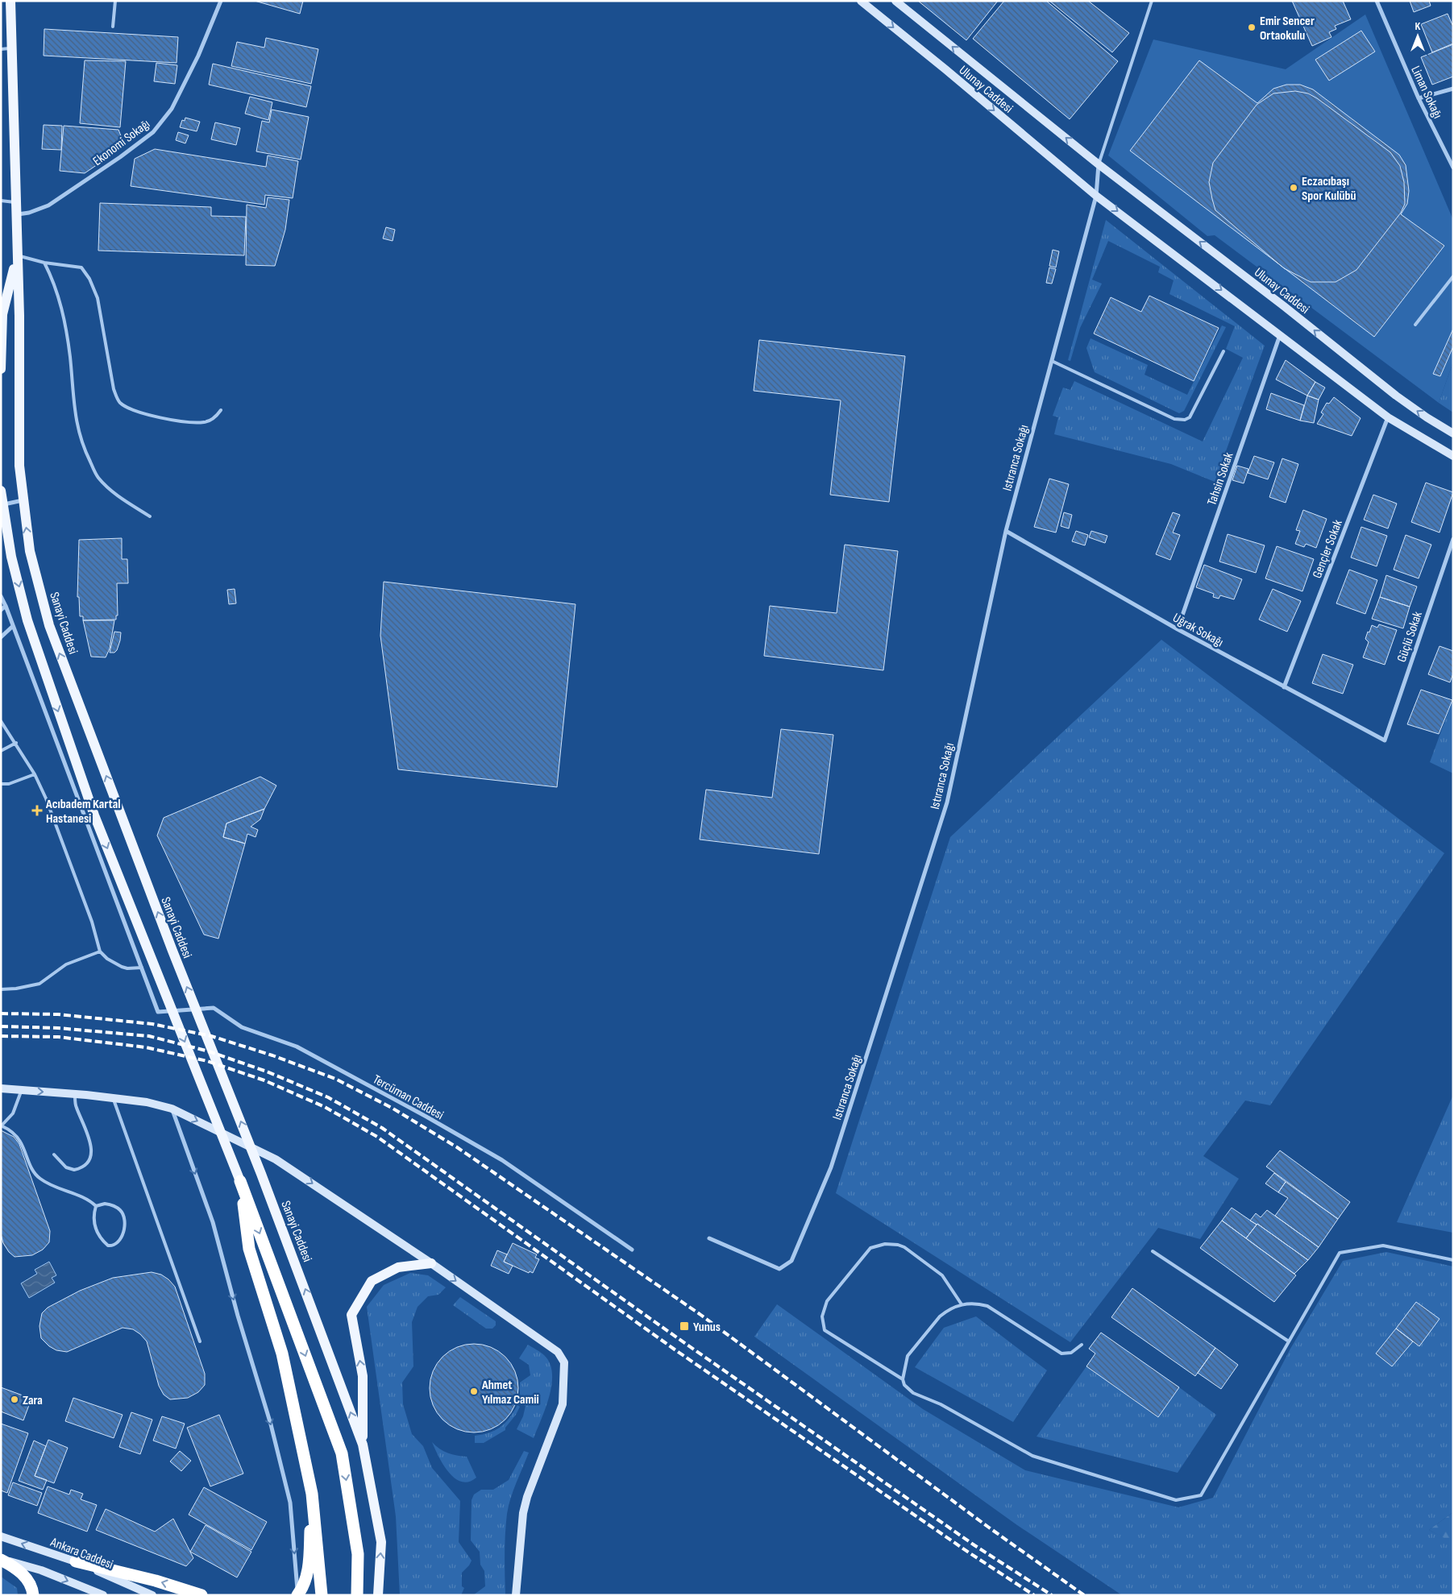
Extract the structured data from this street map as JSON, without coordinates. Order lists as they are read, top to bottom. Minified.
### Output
{"streets":{"main road":["Sanayi Caddesi"],"street":["Ulunay Caddesi","Liman Sokağı","Ekonomi Sokağı","Istıranca Sokağı","Tahsin Sokak","Gençler Sokak","Uğrak Sokağı","Güçlü Sokak","Tercüman Caddesi","Ankara Caddesi"]},"crossings":[["Ulunay Caddesi","Istıranca Sokağı"],["Ulunay Caddesi","Tahsin Sokak"],["Ulunay Caddesi","Gençler Sokak"],["Ekonomi Sokağı","Sanayi Caddesi"],["Istıranca Sokağı","Uğrak Sokağı"],["Tahsin Sokak","Uğrak Sokağı"],["Gençler Sokak","Uğrak Sokağı"],["Uğrak Sokağı","Güçlü Sokak"]],"places":{"other":["Emir Sencer Ortaokulu","Eczacıbaşı Spor Kulübü","Ahmet Yılmaz Camii","Zara"],"health":["Acıbadem Kartal Hastanesi"],"transit":["Yunus"]},"north":"top"}
